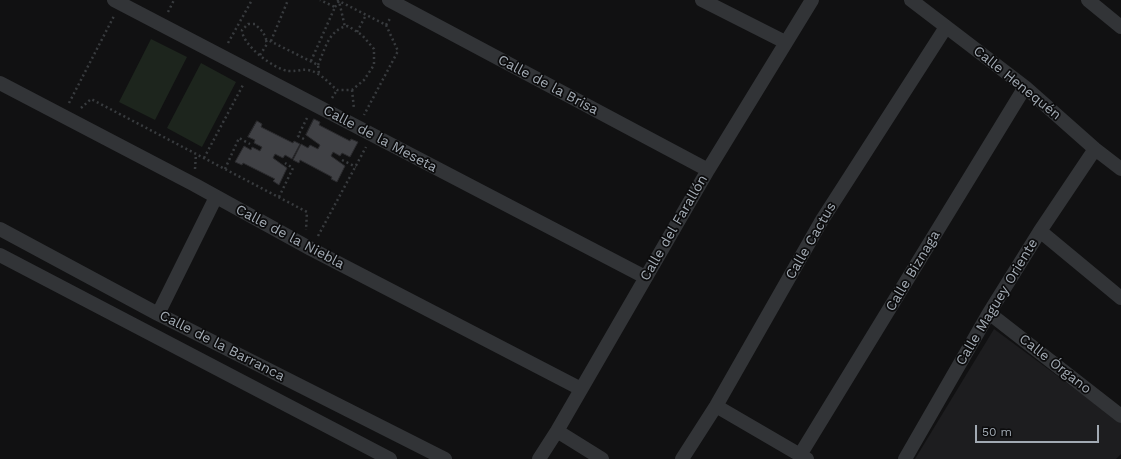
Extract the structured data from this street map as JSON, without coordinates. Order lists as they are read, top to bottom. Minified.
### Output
{"streets":{"street":["Calle Henequén","Calle de la Brisa","Calle de la Meseta","Calle del Farallón","Calle de la Niebla","Calle Cactus","Calle Biznaga","Calle Maguey Oriente","Calle de la Barranca","Calle Órgano"]},"crossings":[["Calle Henequén","Calle Cactus"],["Calle Henequén","Calle Biznaga"],["Calle Henequén","Calle Maguey Oriente"],["Calle de la Brisa","Calle del Farallón"],["Calle de la Meseta","Calle del Farallón"],["Calle del Farallón","Calle de la Niebla"],["Calle Maguey Oriente","Calle Órgano"]],"scale_bar":"50 m"}
